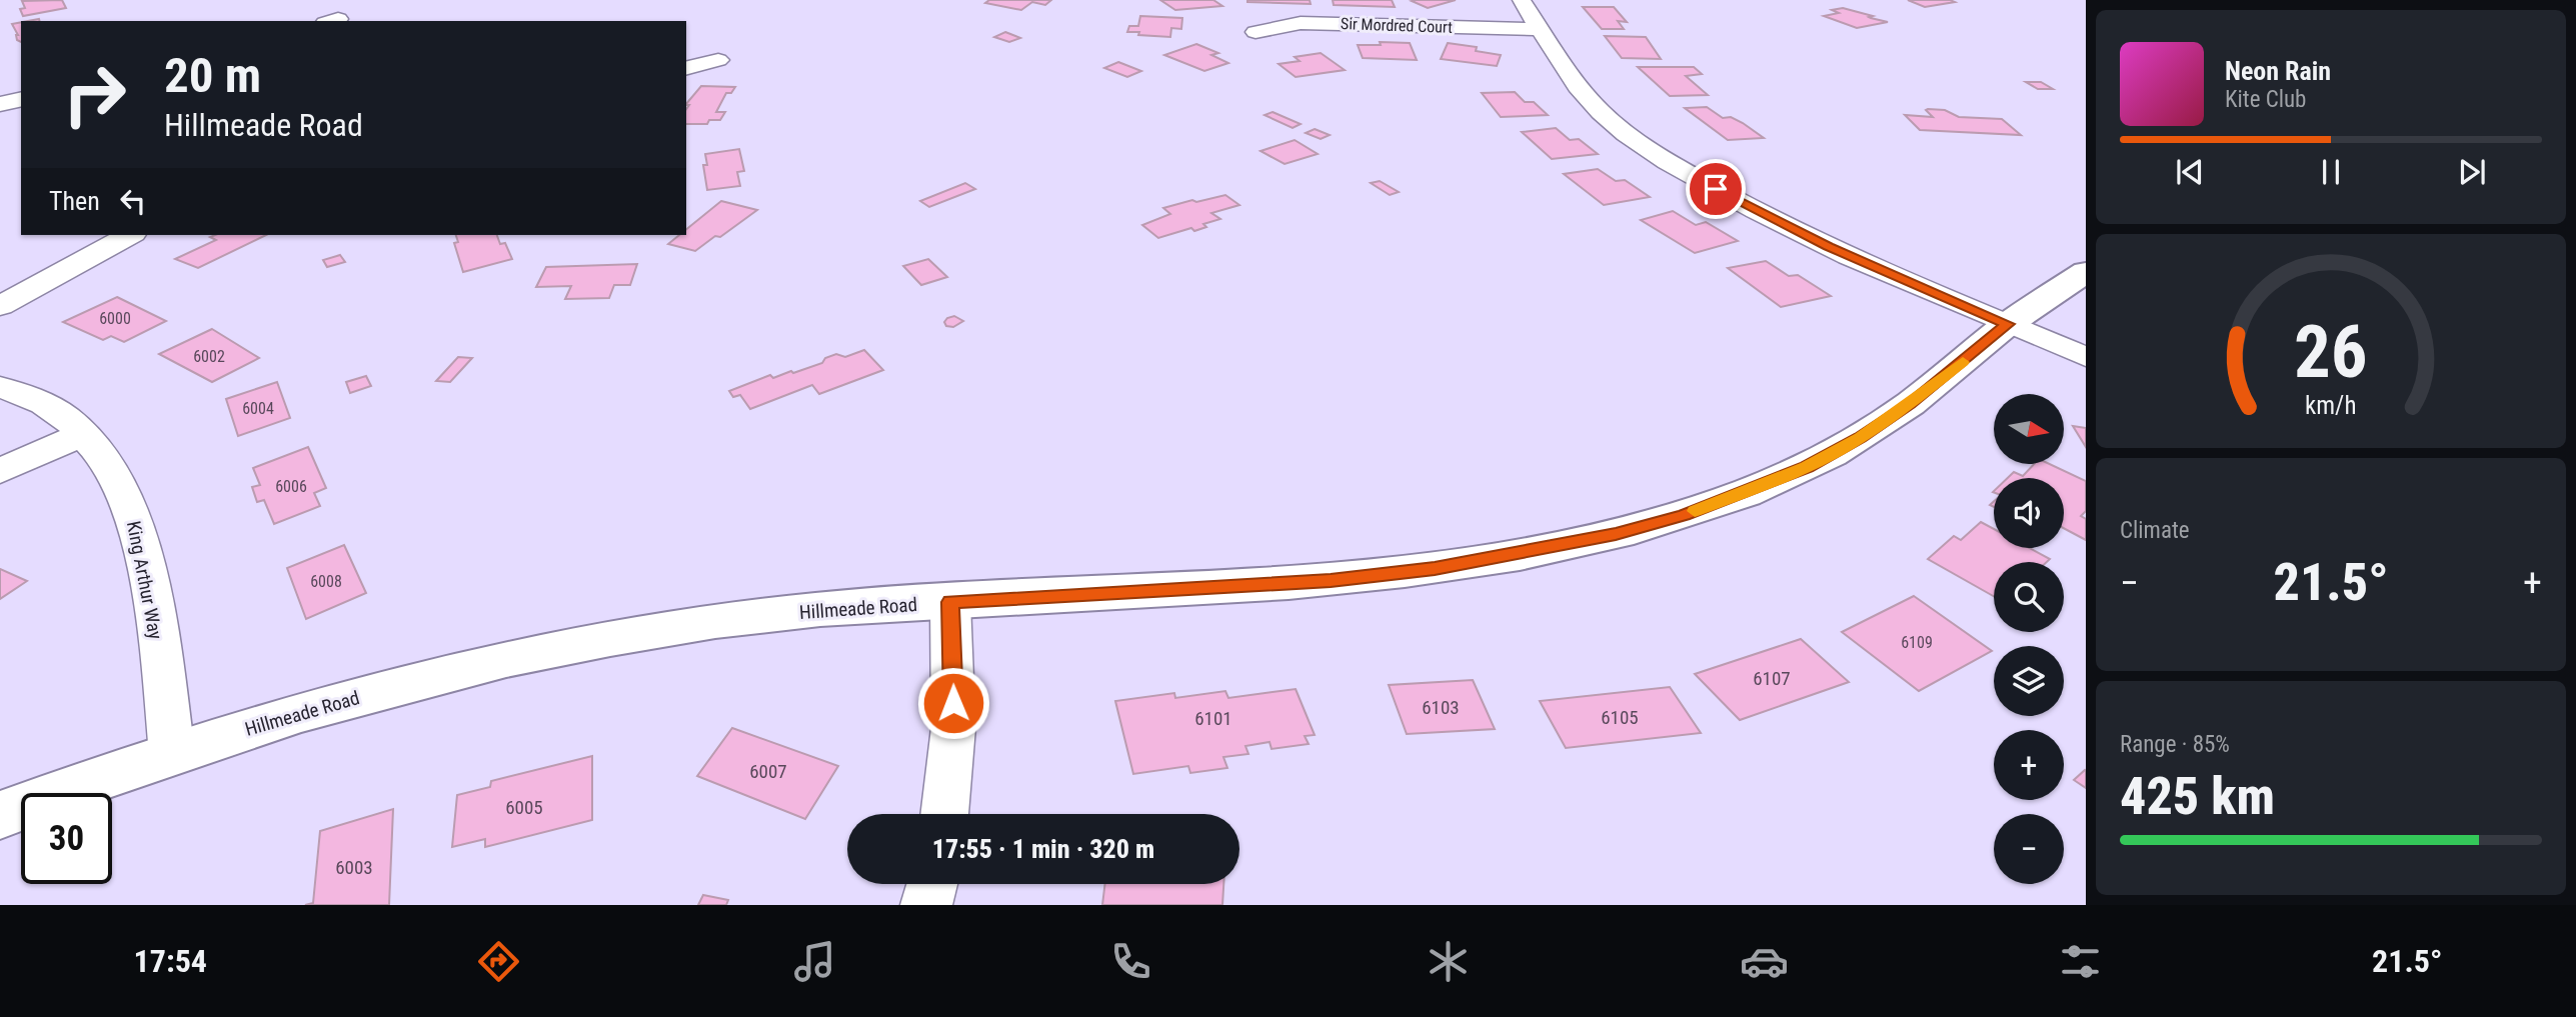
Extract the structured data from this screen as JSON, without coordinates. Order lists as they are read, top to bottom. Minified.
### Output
{"streets":{"street":["Sir Mordred Court","King Arthur Way","Hillmeade Road"]},"crossings":[["King Arthur Way","Hillmeade Road"]],"house_numbers":["6000","6002","6004","6006","6008","6109","6107","6103","6105","6101","6007","6005","6003"],"north":"right","page":{"turn":["20 m","Hillmeade Road"],"song":["Neon Rain","Kite Club"],"then":"Then","map_buttons":["+","−"],"tile":["Climate",["Range · 85%","425 km"]],"heat":["−","21.5°","+"],"limit":"30","trip":"17:55 · 1 min · 320 m","tabs":["17:54","21.5°"],"gauge":["26","km/h"]}}
